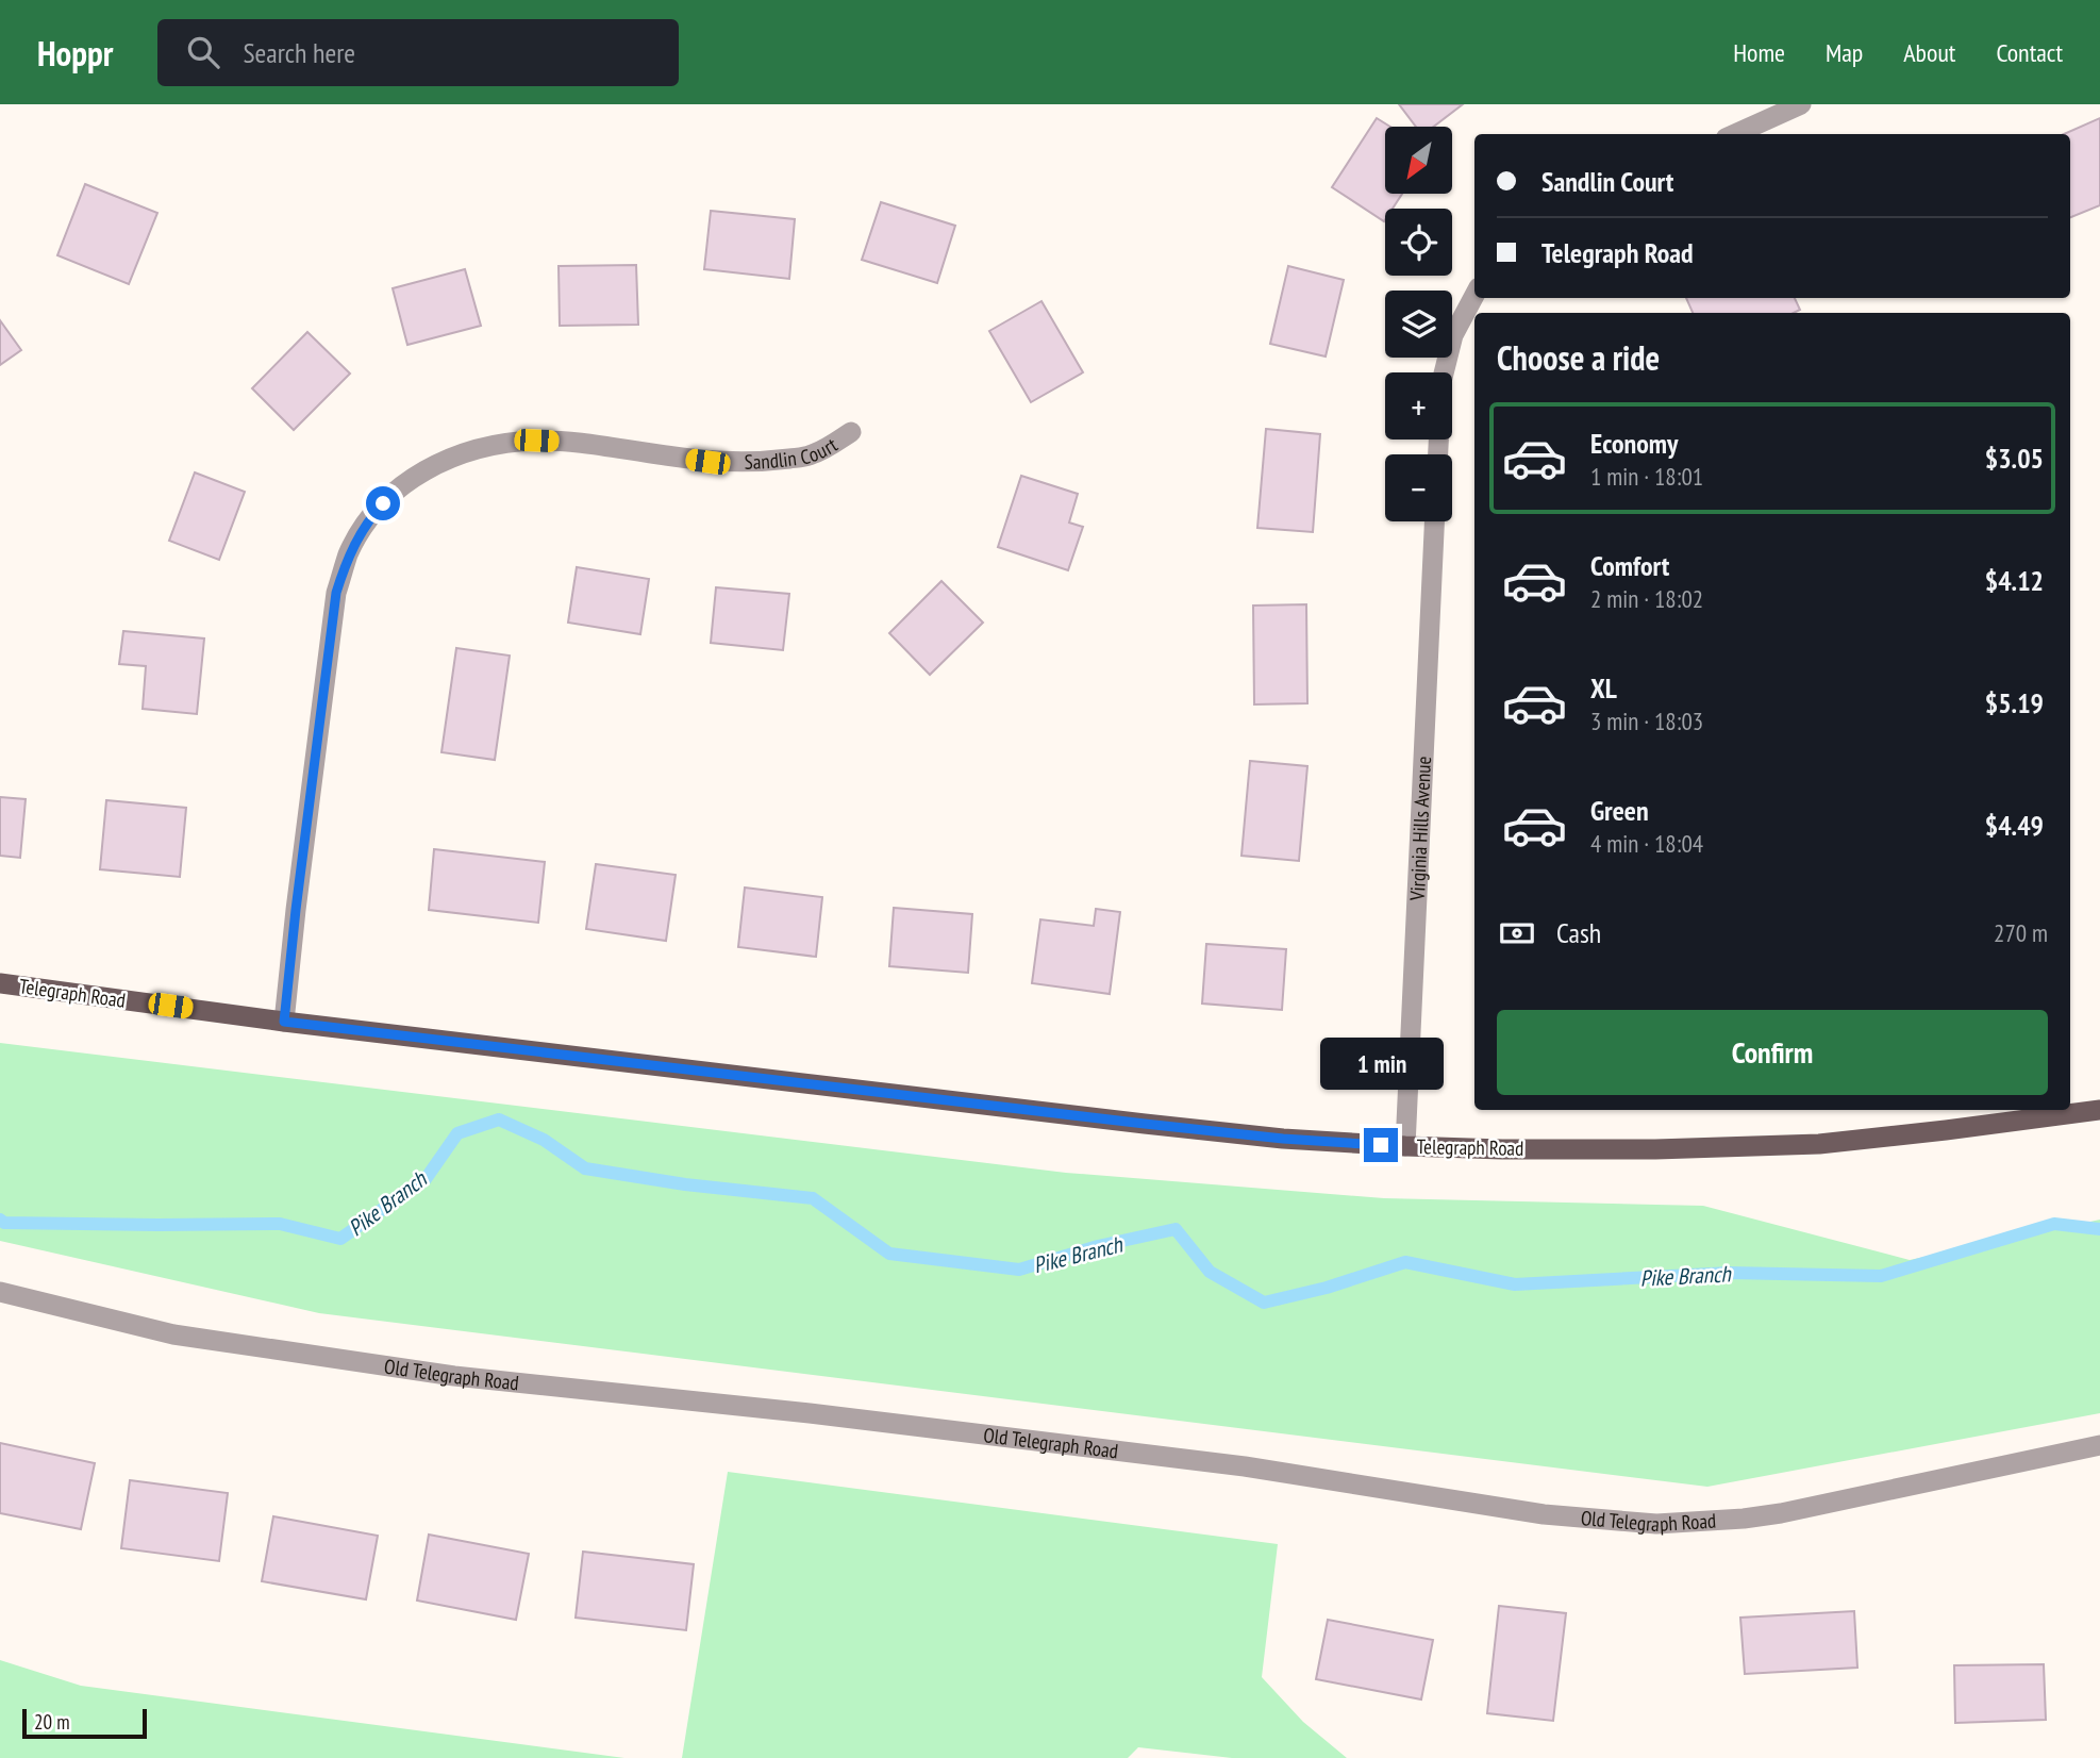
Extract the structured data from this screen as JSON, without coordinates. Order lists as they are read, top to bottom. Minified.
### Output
{"streets":{"main road":["Telegraph Road"],"street":["Sandlin Court","Virginia Hills Avenue","Old Telegraph Road"]},"crossings":[["Sandlin Court","Telegraph Road"],["Virginia Hills Avenue","Telegraph Road"]],"water":["Pike Branch"],"scale_bar":"20 m","north":"bottom left","page":{"header":"Hoppr","search":"Search here","nav":["Home","Map","About","Contact"],"map_buttons":["+","−"],"banner":["Sandlin Court","Telegraph Road"],"heading":"Choose a ride","list":[{"name":"Economy","note":"1 min · 18:01","value":"$3.05"},{"name":"Comfort","note":"2 min · 18:02","value":"$4.12"},{"name":"XL","note":"3 min · 18:03","value":"$5.19"},{"name":"Green","note":"4 min · 18:04","value":"$4.49"}],"pay":["Cash","270 m"],"buttons":"Confirm","bubble":"1 min","scale":"20 m"}}
